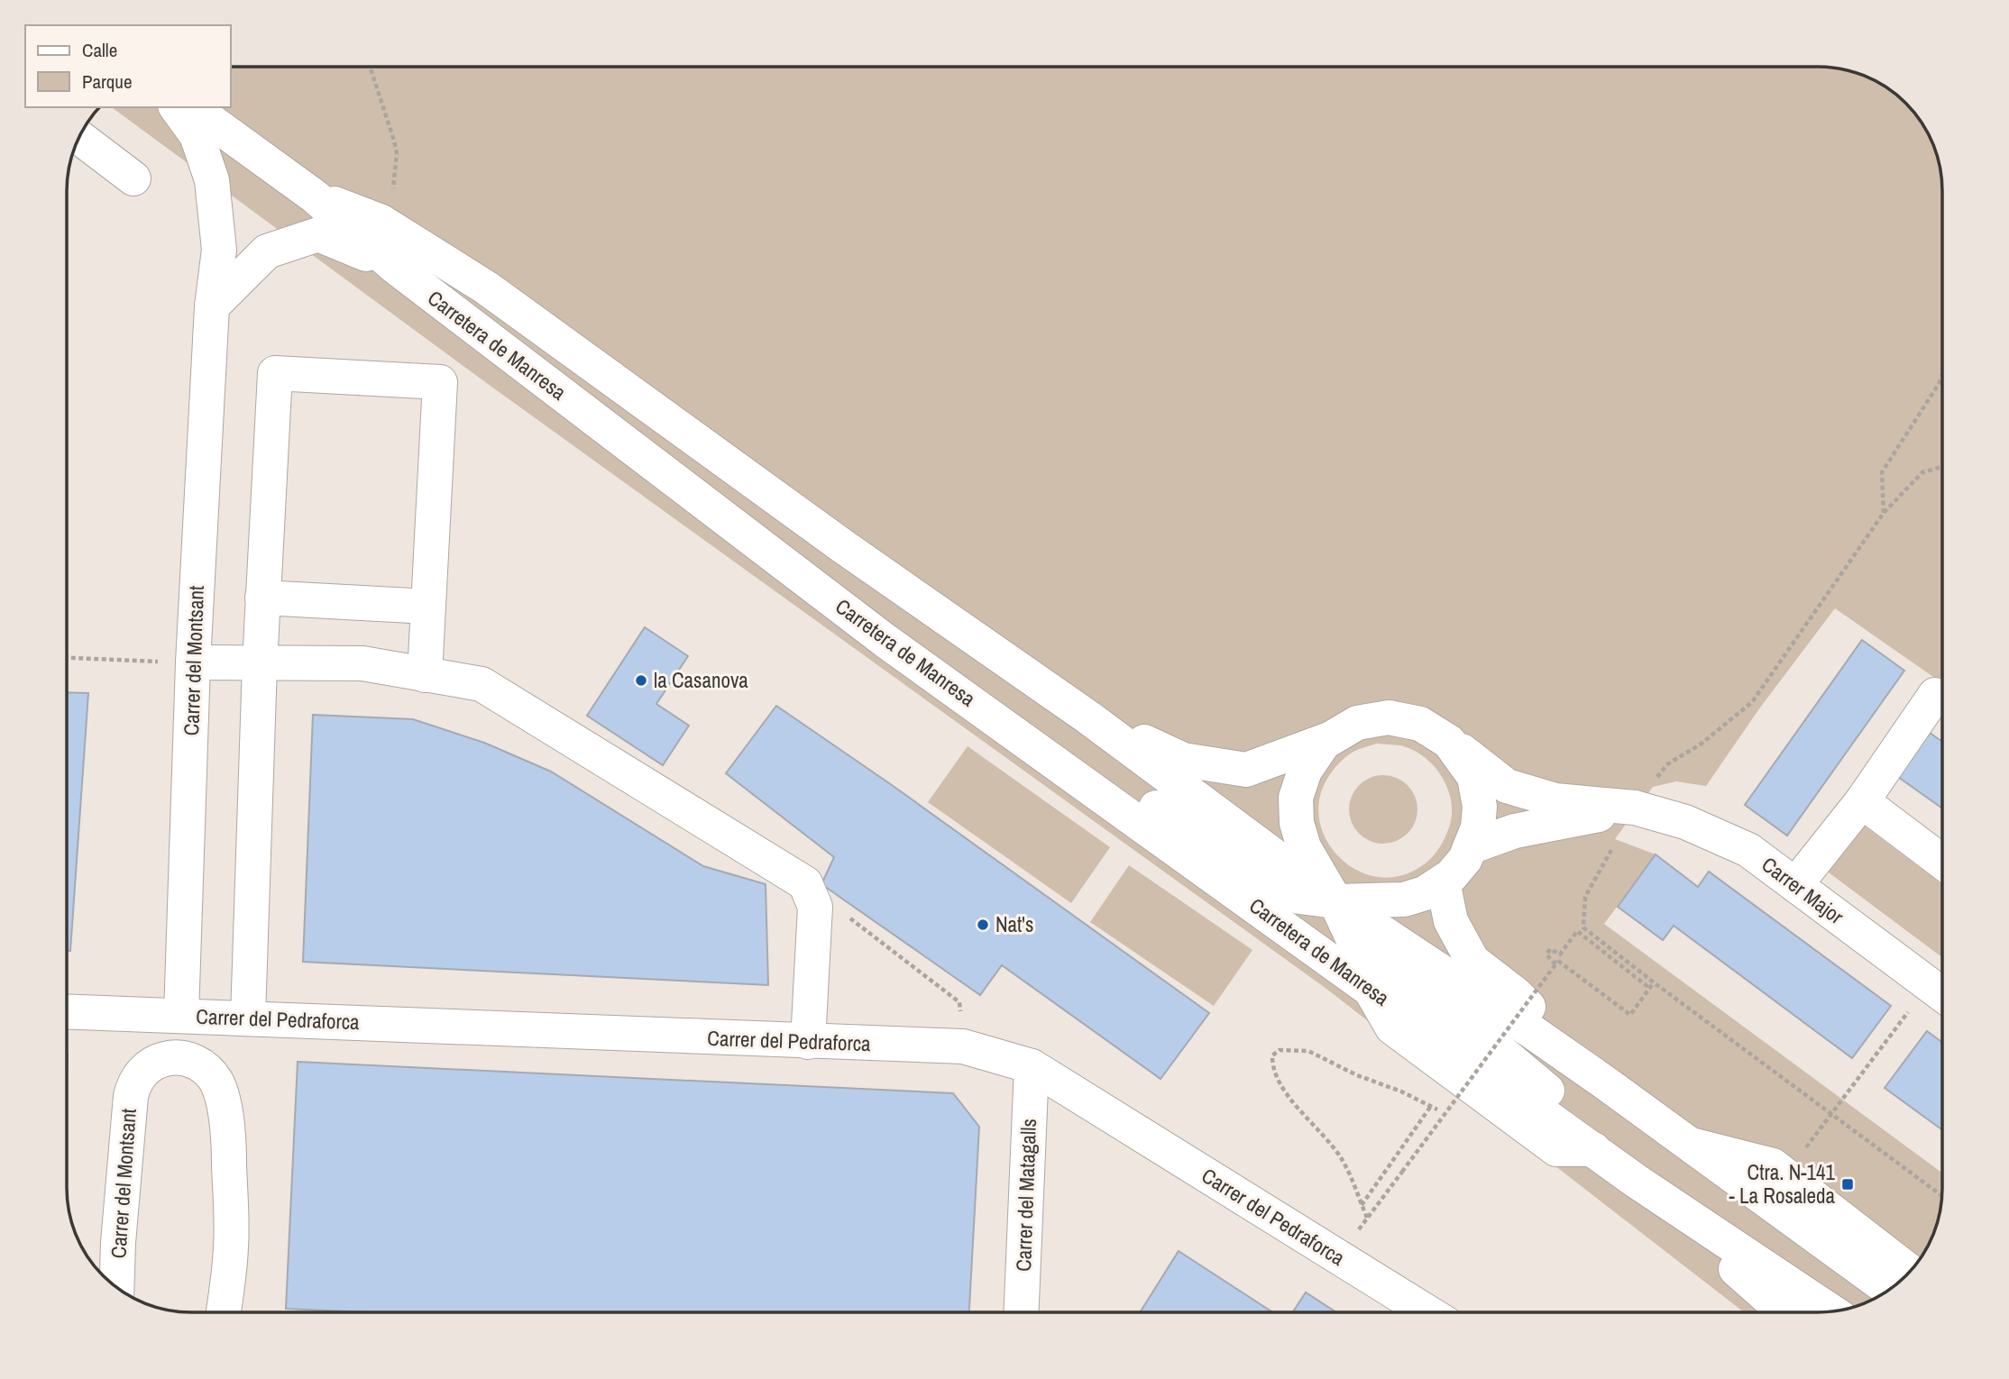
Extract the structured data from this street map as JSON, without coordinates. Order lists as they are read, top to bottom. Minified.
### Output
{"streets":{"main road":["Carretera de Manresa","Carrer del Montsant","Carrer Major","Carrer del Pedraforca","Carrer del Matagalls"]},"crossings":[["Carrer del Montsant","Carrer del Pedraforca"],["Carrer del Pedraforca","Carrer del Matagalls"]],"places":{"other":["la Casanova","Nat's"],"transit":["Ctra. N-141 - La Rosaleda"]},"legend":["Calle","Parque"]}
